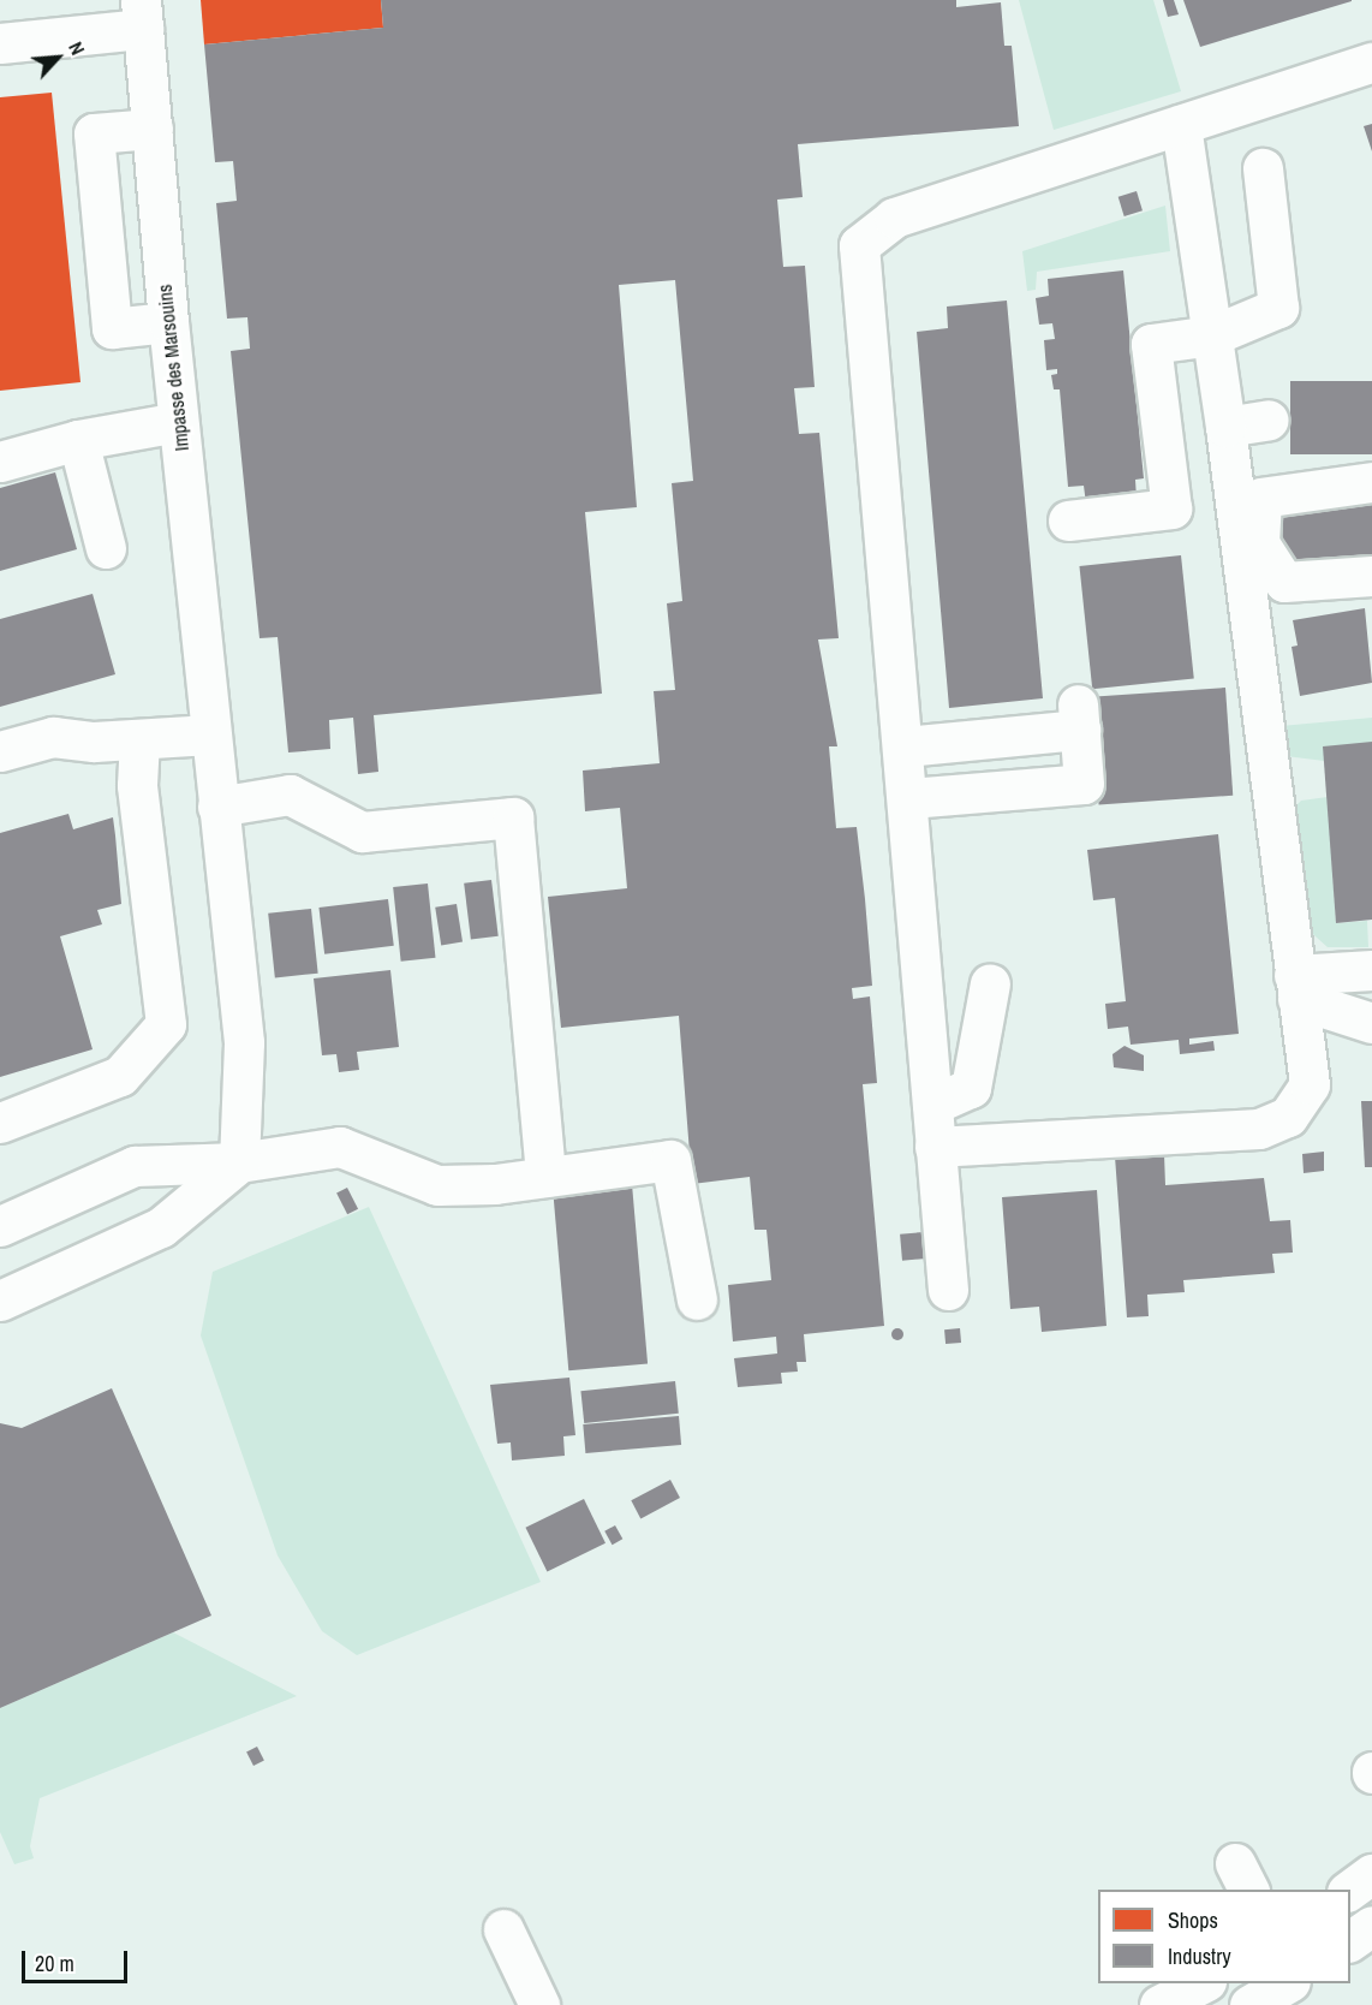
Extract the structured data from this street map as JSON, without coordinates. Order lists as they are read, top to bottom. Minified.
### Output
{"streets":{"street":["Impasse des Marsouins"]},"legend":["Shops","Industry"],"scale_bar":"20 m","north":"top right"}
